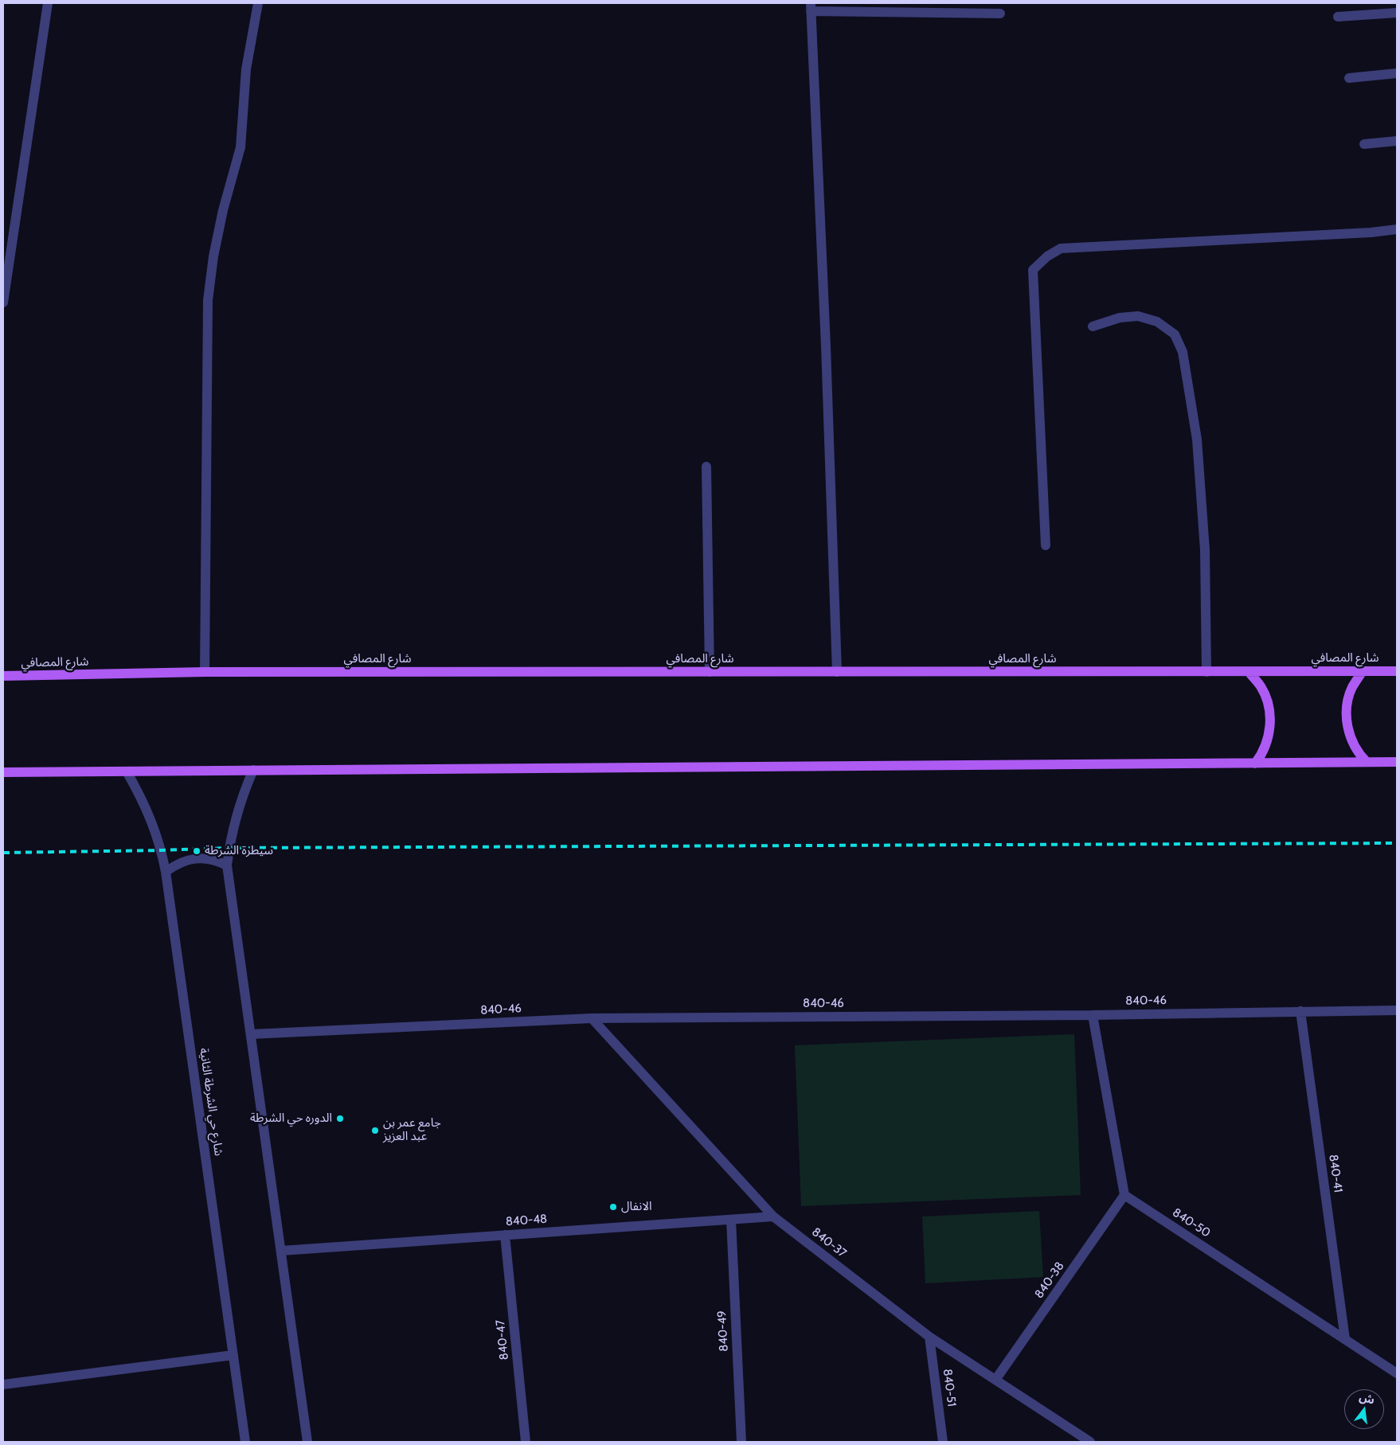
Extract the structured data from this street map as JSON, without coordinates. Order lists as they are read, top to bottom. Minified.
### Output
{"streets":{"main road":["شارع المصافي"],"street":["840-46","شارع حي الشرطة الثانية","840-41","840-48","840-50","840-37","840-38","840-49","840-47","840-51"]},"crossings":[["840-46","840-41"],["840-46","840-37"],["840-41","840-50"],["840-48","840-37"],["840-48","840-49"],["840-48","840-47"],["840-50","840-38"],["840-37","840-38"],["840-37","840-51"]],"places":["سيطرة الشرطة","الدوره حي الشرطة","جامع عمر بن عبد العزيز","الانفال"],"north":"top"}
